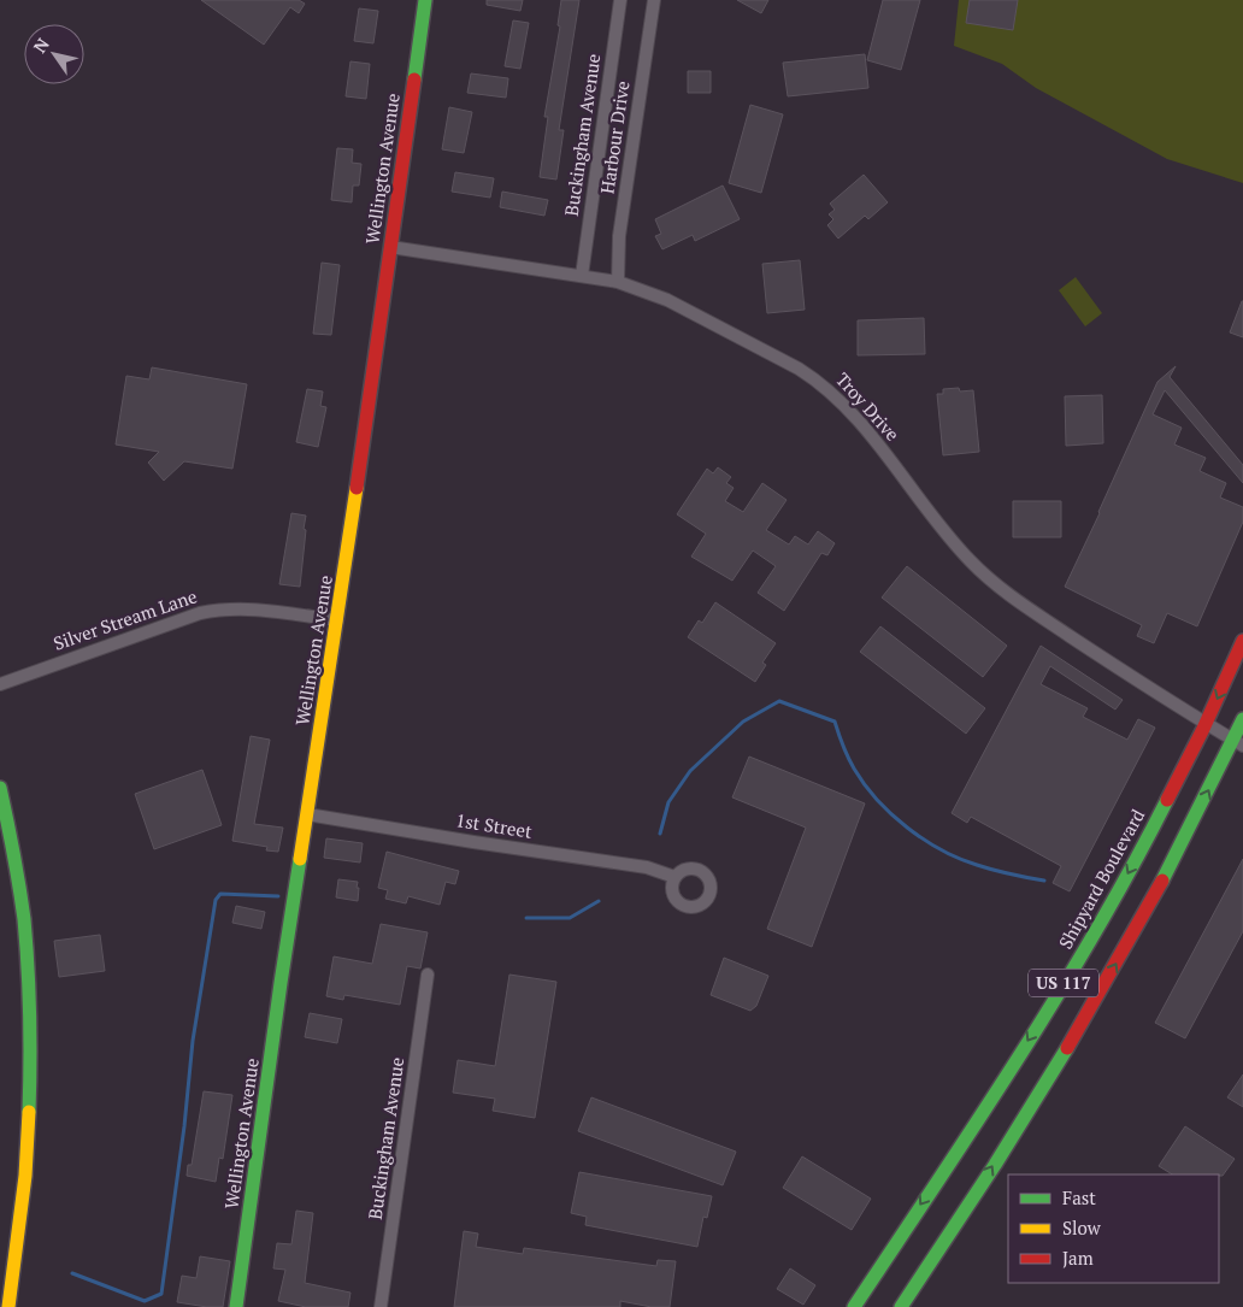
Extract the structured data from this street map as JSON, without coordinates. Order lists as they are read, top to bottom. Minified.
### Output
{"streets":{"street":["Buckingham Avenue","Harbour Drive","Wellington Avenue","Troy Drive","Silver Stream Lane","1st Street","Shipyard Boulevard","US 117"]},"crossings":[["Buckingham Avenue","Troy Drive"],["Harbour Drive","Troy Drive"],["Wellington Avenue","Troy Drive"],["Wellington Avenue","Silver Stream Lane"],["Wellington Avenue","1st Street"],["Troy Drive","Shipyard Boulevard"],["Troy Drive","US 117"]],"legend":["Fast","Slow","Jam"],"north":"top left"}
